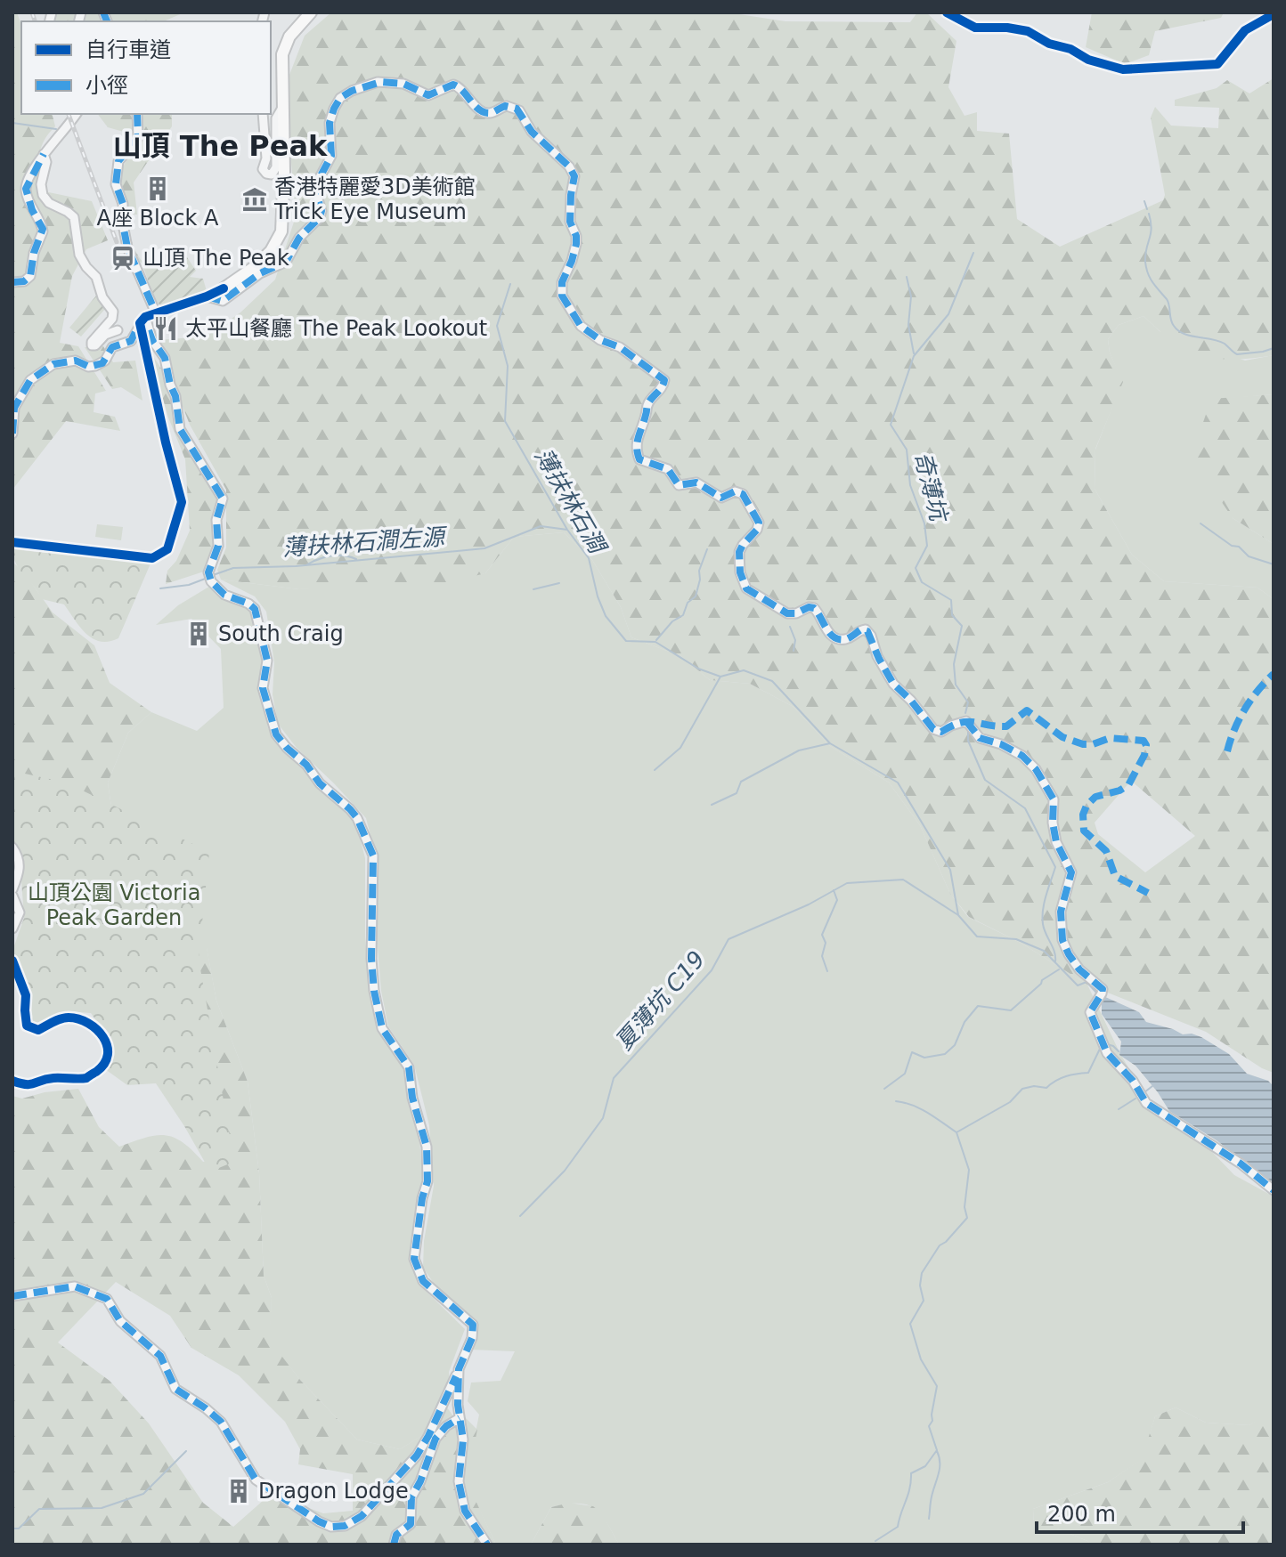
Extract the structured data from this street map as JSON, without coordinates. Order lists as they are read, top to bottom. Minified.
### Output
{"districts":["山頂 The Peak"],"water":["奇薄坑","薄扶林石澗","薄扶林石澗左源","夏薄坑 C19"],"parks":["山頂公園 Victoria Peak Garden"],"places":{"building":["A座 Block A","South Craig","Dragon Lodge"],"museum":["香港特麗愛3D美術館 Trick Eye Museum"],"station":["山頂 The Peak"],"restaurant":["太平山餐廳 The Peak Lookout"]},"legend":["自行車道","小徑"],"scale_bar":"200 m"}
